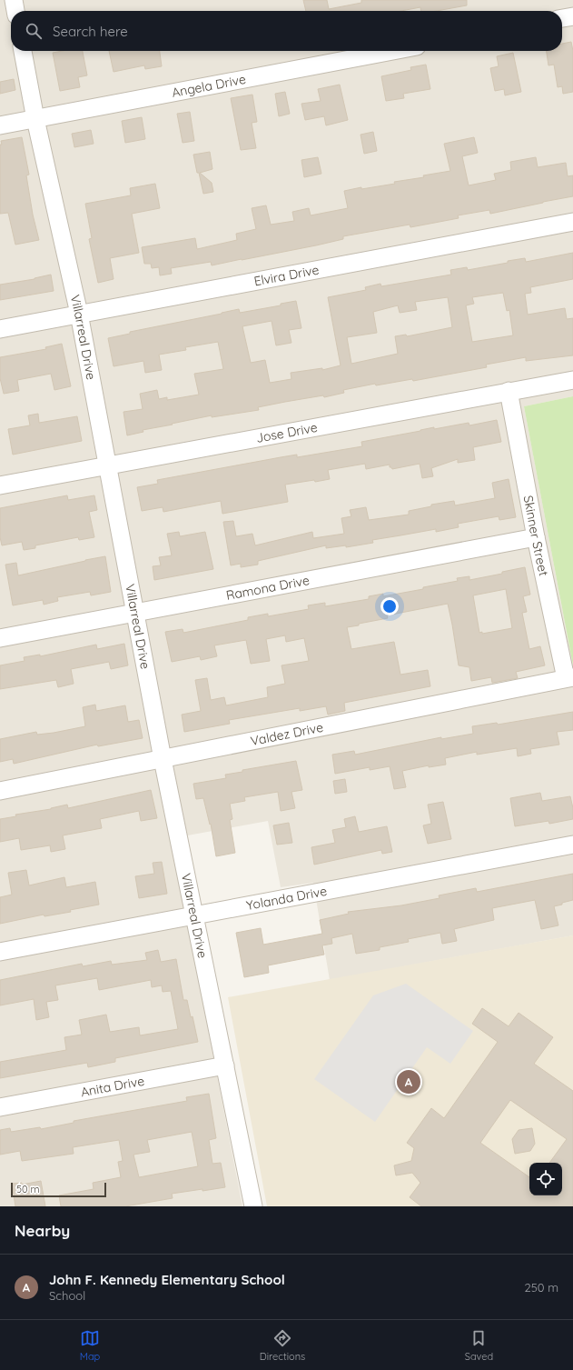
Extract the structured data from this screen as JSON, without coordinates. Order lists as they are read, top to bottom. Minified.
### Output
{"streets":{"street":["Angela Drive","Elvira Drive","Villarreal Drive","Jose Drive","Skinner Street","Ramona Drive","Valdez Drive","Yolanda Drive","Anita Drive"]},"crossings":[["Angela Drive","Villarreal Drive"],["Elvira Drive","Villarreal Drive"],["Villarreal Drive","Jose Drive"],["Villarreal Drive","Ramona Drive"],["Villarreal Drive","Valdez Drive"],["Villarreal Drive","Yolanda Drive"],["Villarreal Drive","Anita Drive"],["Jose Drive","Skinner Street"],["Skinner Street","Ramona Drive"],["Skinner Street","Valdez Drive"]],"scale_bar":"50 m","page":{"search":"Search here","pins":"A","scale":"50 m","heading":"Nearby","list":[{"mark":"A","name":"John F. Kennedy Elementary School","note":"School","value":"250 m"}],"nav":["Map","Directions","Saved"]}}
